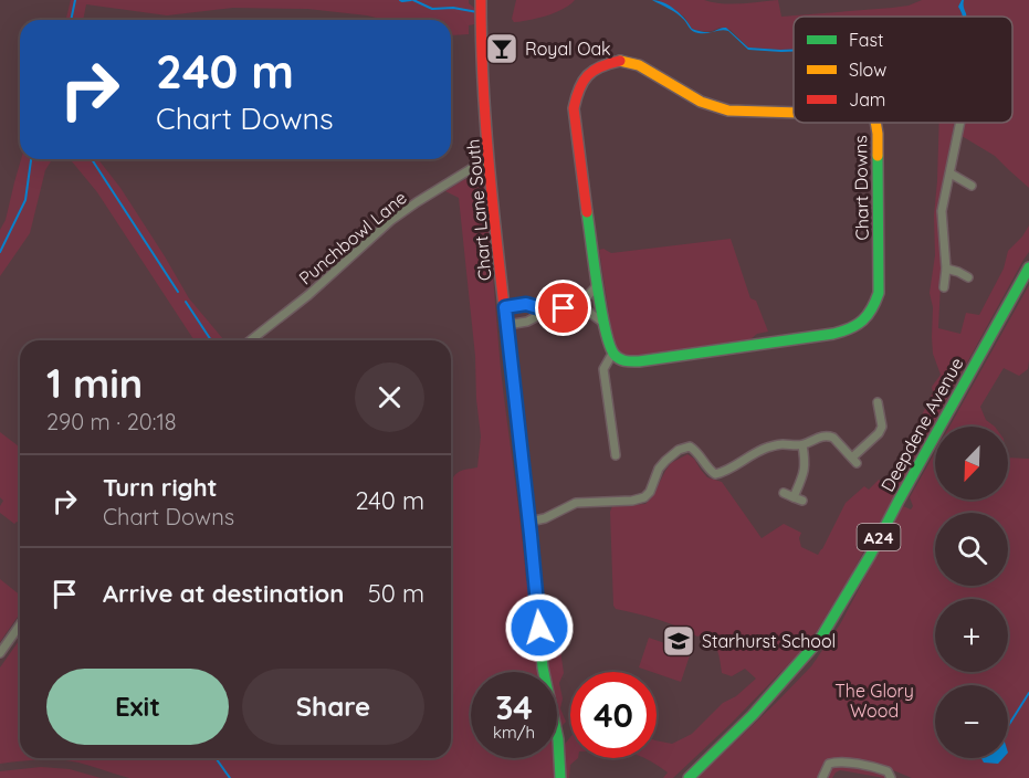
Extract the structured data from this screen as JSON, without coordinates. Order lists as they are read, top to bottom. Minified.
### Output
{"streets":{"main road":["Chart Downs","Chart Lane South","Deepdene Avenue","A24"],"street":["Punchbowl Lane"]},"crossings":[["Chart Lane South","Punchbowl Lane"]],"parks":["The Glory Wood"],"places":{"bar":["Royal Oak"],"school or university":["Starhurst School"]},"legend":["Fast","Slow","Jam"],"north":"bottom left","page":{"turn":["240 m","Chart Downs"],"heading":["1 min","290 m · 20:18"],"map_buttons":["+","−"],"list":[{"name":"Turn right","note":"Chart Downs","value":"240 m"},{"name":"Arrive at destination","value":"50 m"}],"buttons":["Exit","Share"],"speed":"34 km/h","limit":"40"}}
